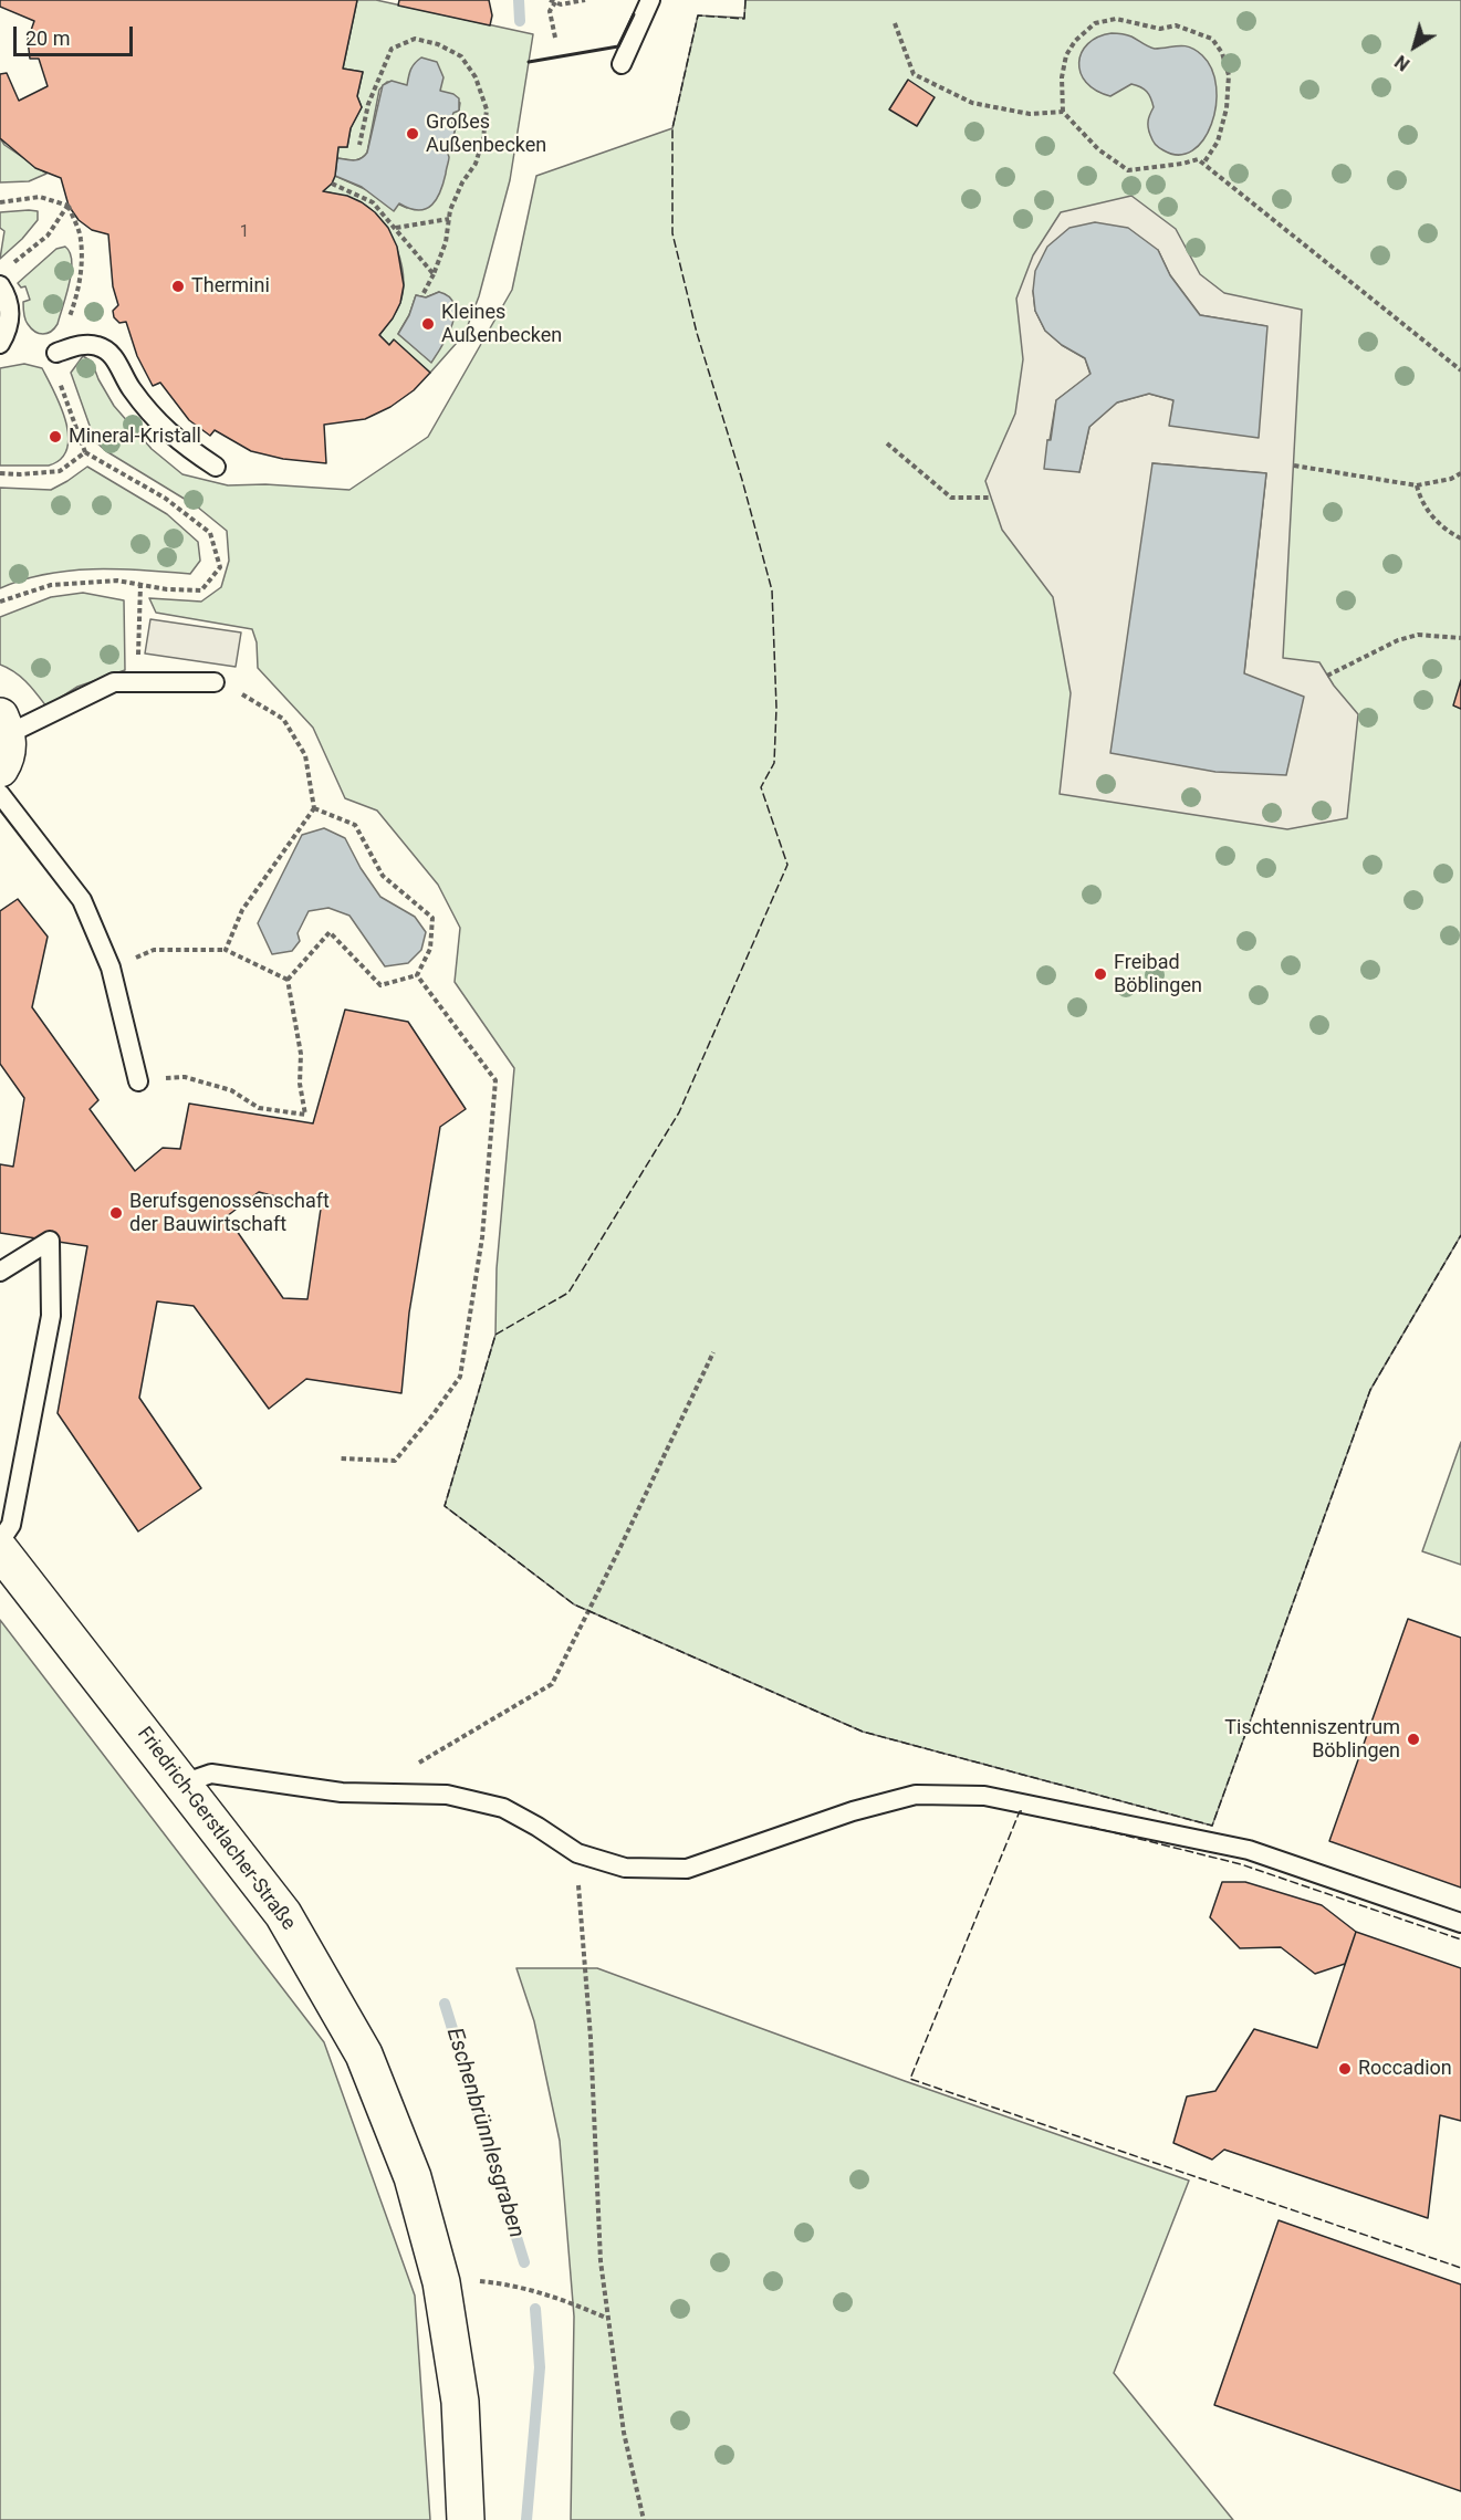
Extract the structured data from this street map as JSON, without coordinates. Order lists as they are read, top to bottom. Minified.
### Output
{"streets":{"street":["Friedrich-Gerstlacher-Straße"]},"water":["Eschenbrünnlesgraben"],"places":["Großes Außenbecken","Thermini","Kleines Außenbecken","Mineral-Kristall","Freibad Böblingen","Berufsgenossenschaft der Bauwirtschaft","Tischtenniszentrum Böblingen","Roccadion"],"house_numbers":["1"],"scale_bar":"20 m","north":"bottom left"}
